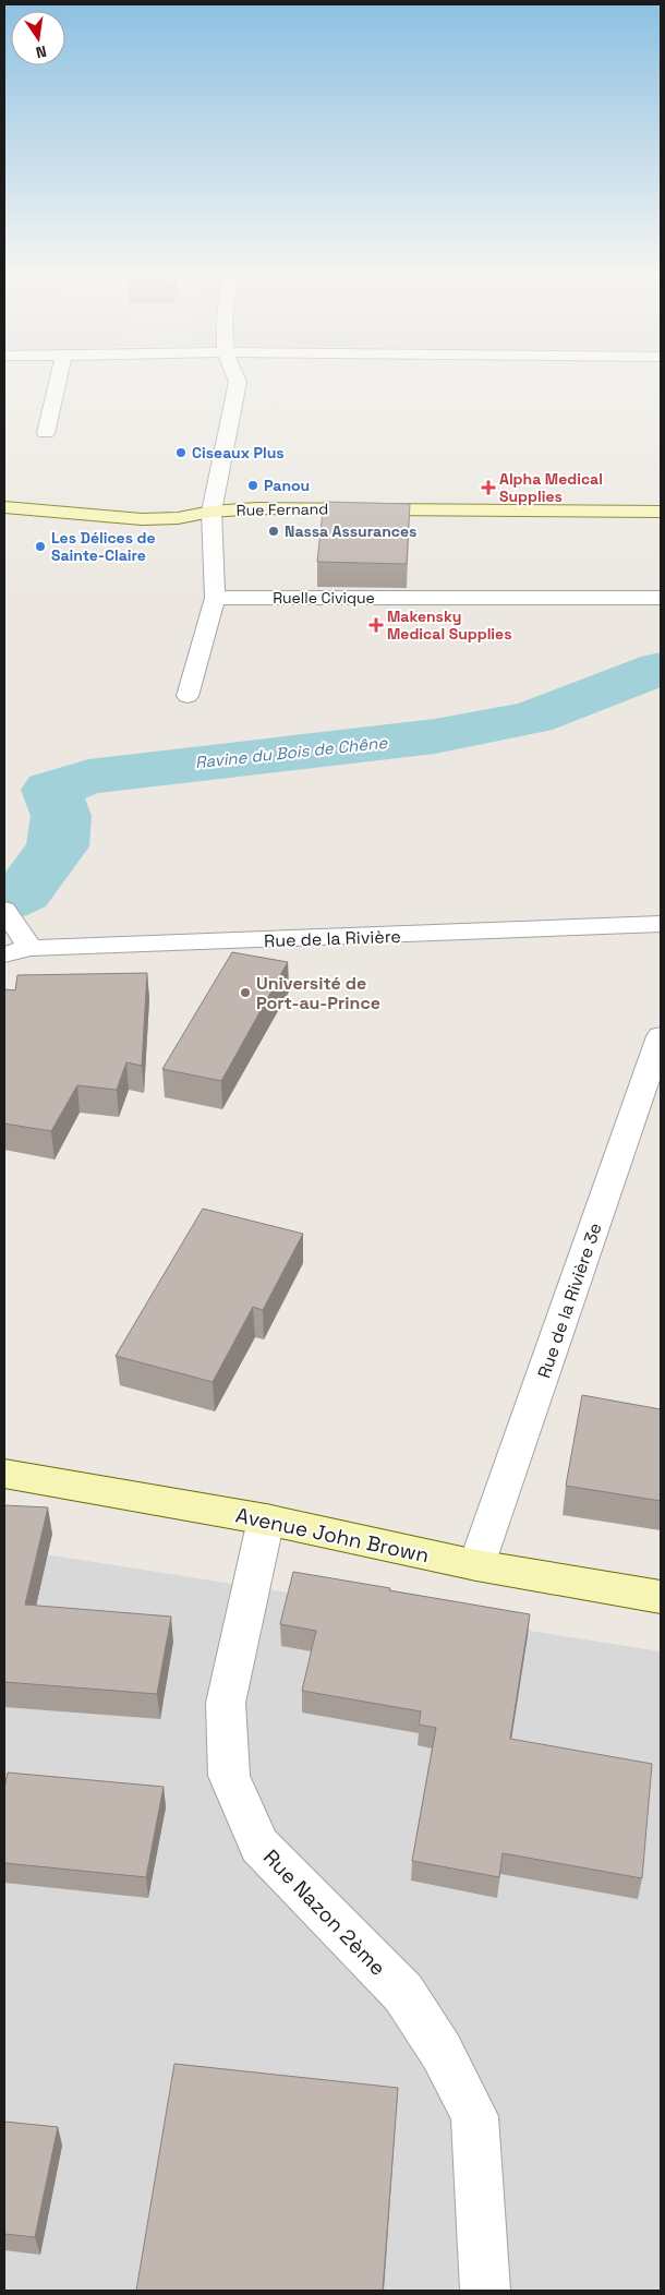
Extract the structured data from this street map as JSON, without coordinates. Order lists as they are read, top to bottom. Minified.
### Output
{"streets":{"street":["Rue Fernand","Ruelle Civique","Rue de la Rivière","Rue de la Rivière 3e","Avenue John Brown","Rue Nazon 2ème"]},"crossings":[["Rue de la Rivière 3e","Avenue John Brown"],["Avenue John Brown","Rue Nazon 2ème"]],"water":["Ravine du Bois de Chêne"],"places":{"other":["Ciseaux Plus","Panou","Nassa Assurances","Les Délices de Sainte-Claire","Université de Port-au-Prince"],"health":["Alpha Medical Supplies","Makensky Medical Supplies"]},"north":"bottom"}
